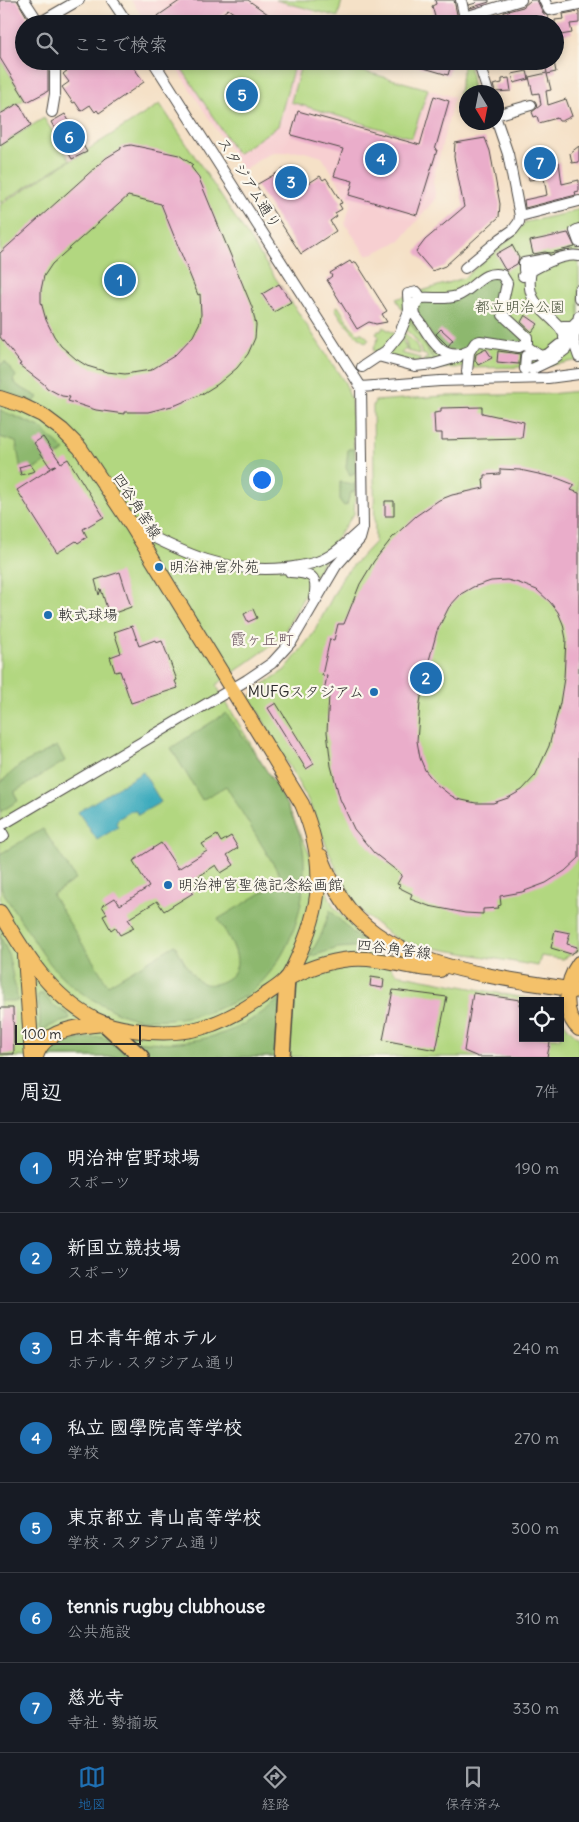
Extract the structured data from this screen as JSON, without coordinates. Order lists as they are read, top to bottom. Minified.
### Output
{"streets":{"main road":["四谷角筈線"],"street":["スタジアム通り"]},"districts":["霞ヶ丘町"],"parks":["都立明治公園"],"places":["明治神宮外苑","軟式球場","MUFGスタジアム","明治神宮聖徳記念絵画館"],"scale_bar":"100 m","north":"bottom","page":{"search":"ここで検索","pins":["5","6","4","7","3","1","2"],"scale":"100 m","heading":["周辺","7件"],"list":[{"mark":"1","name":"明治神宮野球場","note":"スポーツ","value":"190 m"},{"mark":"2","name":"新国立競技場","note":"スポーツ","value":"200 m"},{"mark":"3","name":"日本青年館ホテル","note":"ホテル · スタジアム通り","value":"240 m"},{"mark":"4","name":"私立 國學院高等学校","note":"学校","value":"270 m"},{"mark":"5","name":"東京都立 青山高等学校","note":"学校 · スタジアム通り","value":"300 m"},{"mark":"6","name":"tennis rugby clubhouse","note":"公共施設","value":"310 m"},{"mark":"7","name":"慈光寺","note":"寺社 · 勢揃坂","value":"330 m"}],"nav":["地図","経路","保存済み"]}}
